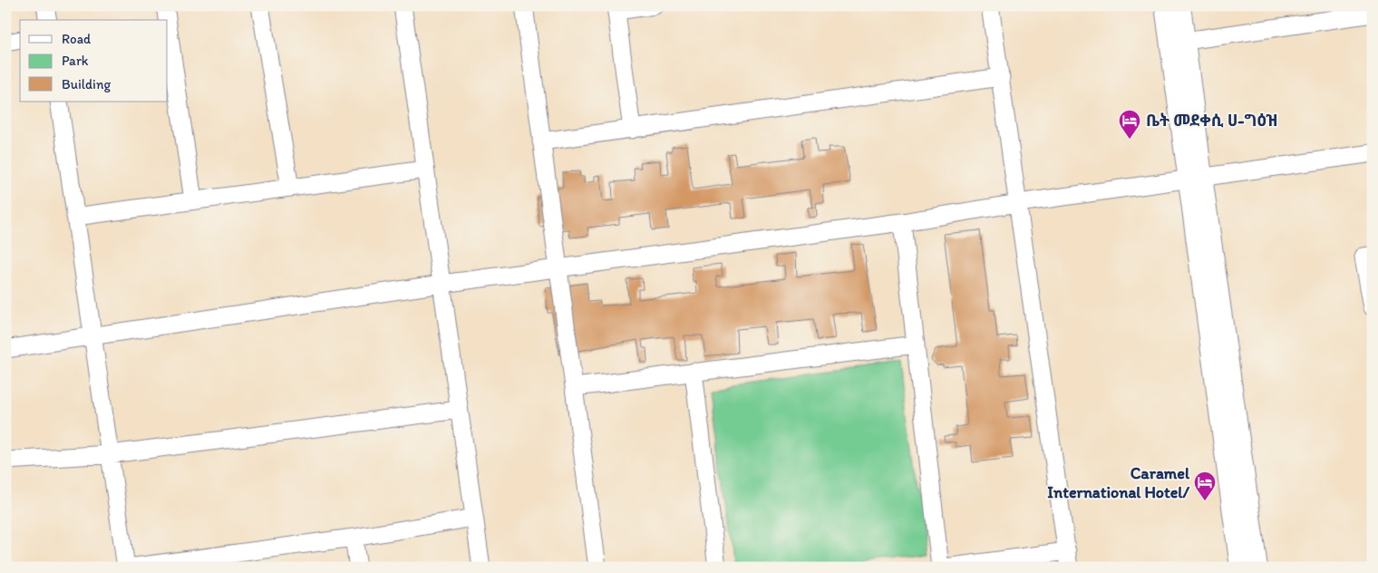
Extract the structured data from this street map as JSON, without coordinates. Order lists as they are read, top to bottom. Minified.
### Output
{"places":{"hotel":["ቤት መደቀሲ ሀ-ግዕዝ","Caramel International Hotel/"]},"legend":["Road","Park","Building"]}
